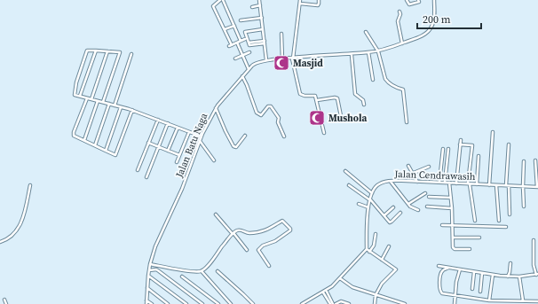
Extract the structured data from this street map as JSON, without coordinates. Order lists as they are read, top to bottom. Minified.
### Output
{"streets":{"street":["Jalan Batu Naga","Jalan Cendrawasih"]},"places":{"mosque":["Masjid","Mushola"]},"scale_bar":"200 m"}
